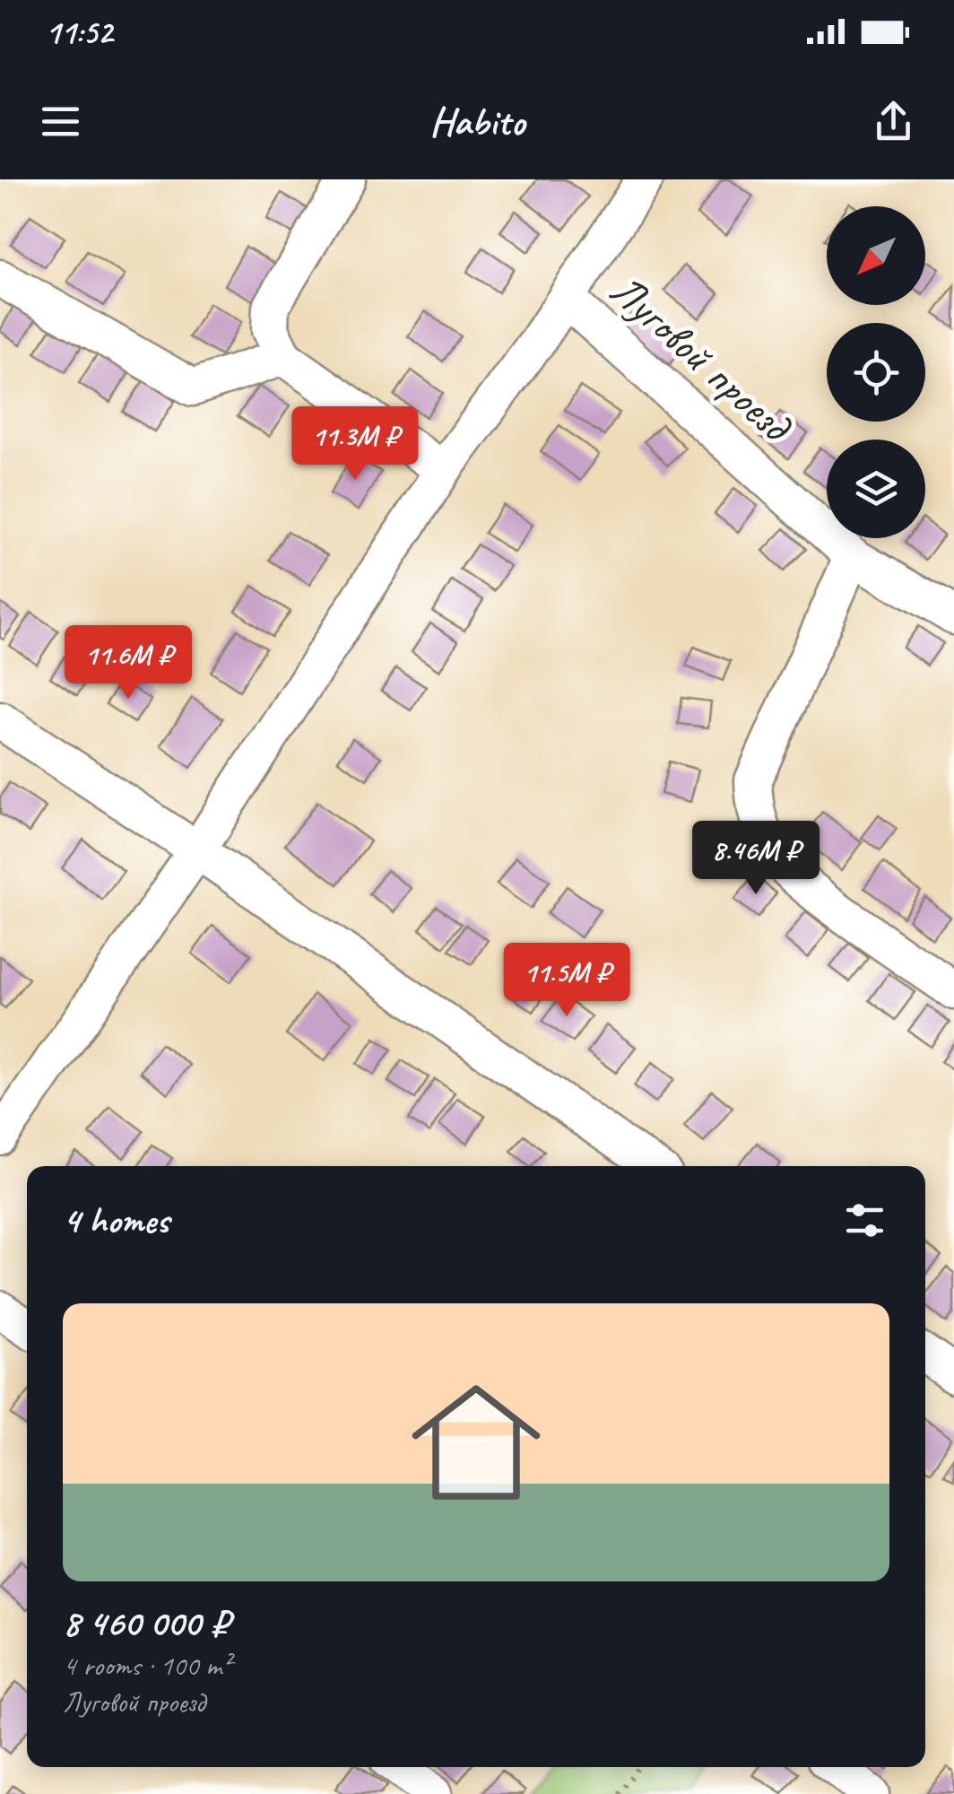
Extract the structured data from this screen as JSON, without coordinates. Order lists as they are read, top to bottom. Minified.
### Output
{"streets":{"street":["Луговой проезд"]},"north":"bottom left","page":{"status":"11:52","header":"Habito","price":["11.3M ₽","11.6M ₽","8.46M ₽","11.5M ₽"],"heading":"4 homes","list":[{"name":"8 460 000 ₽","note":"4 rooms · 100 m² · Луговой проезд"}]}}
